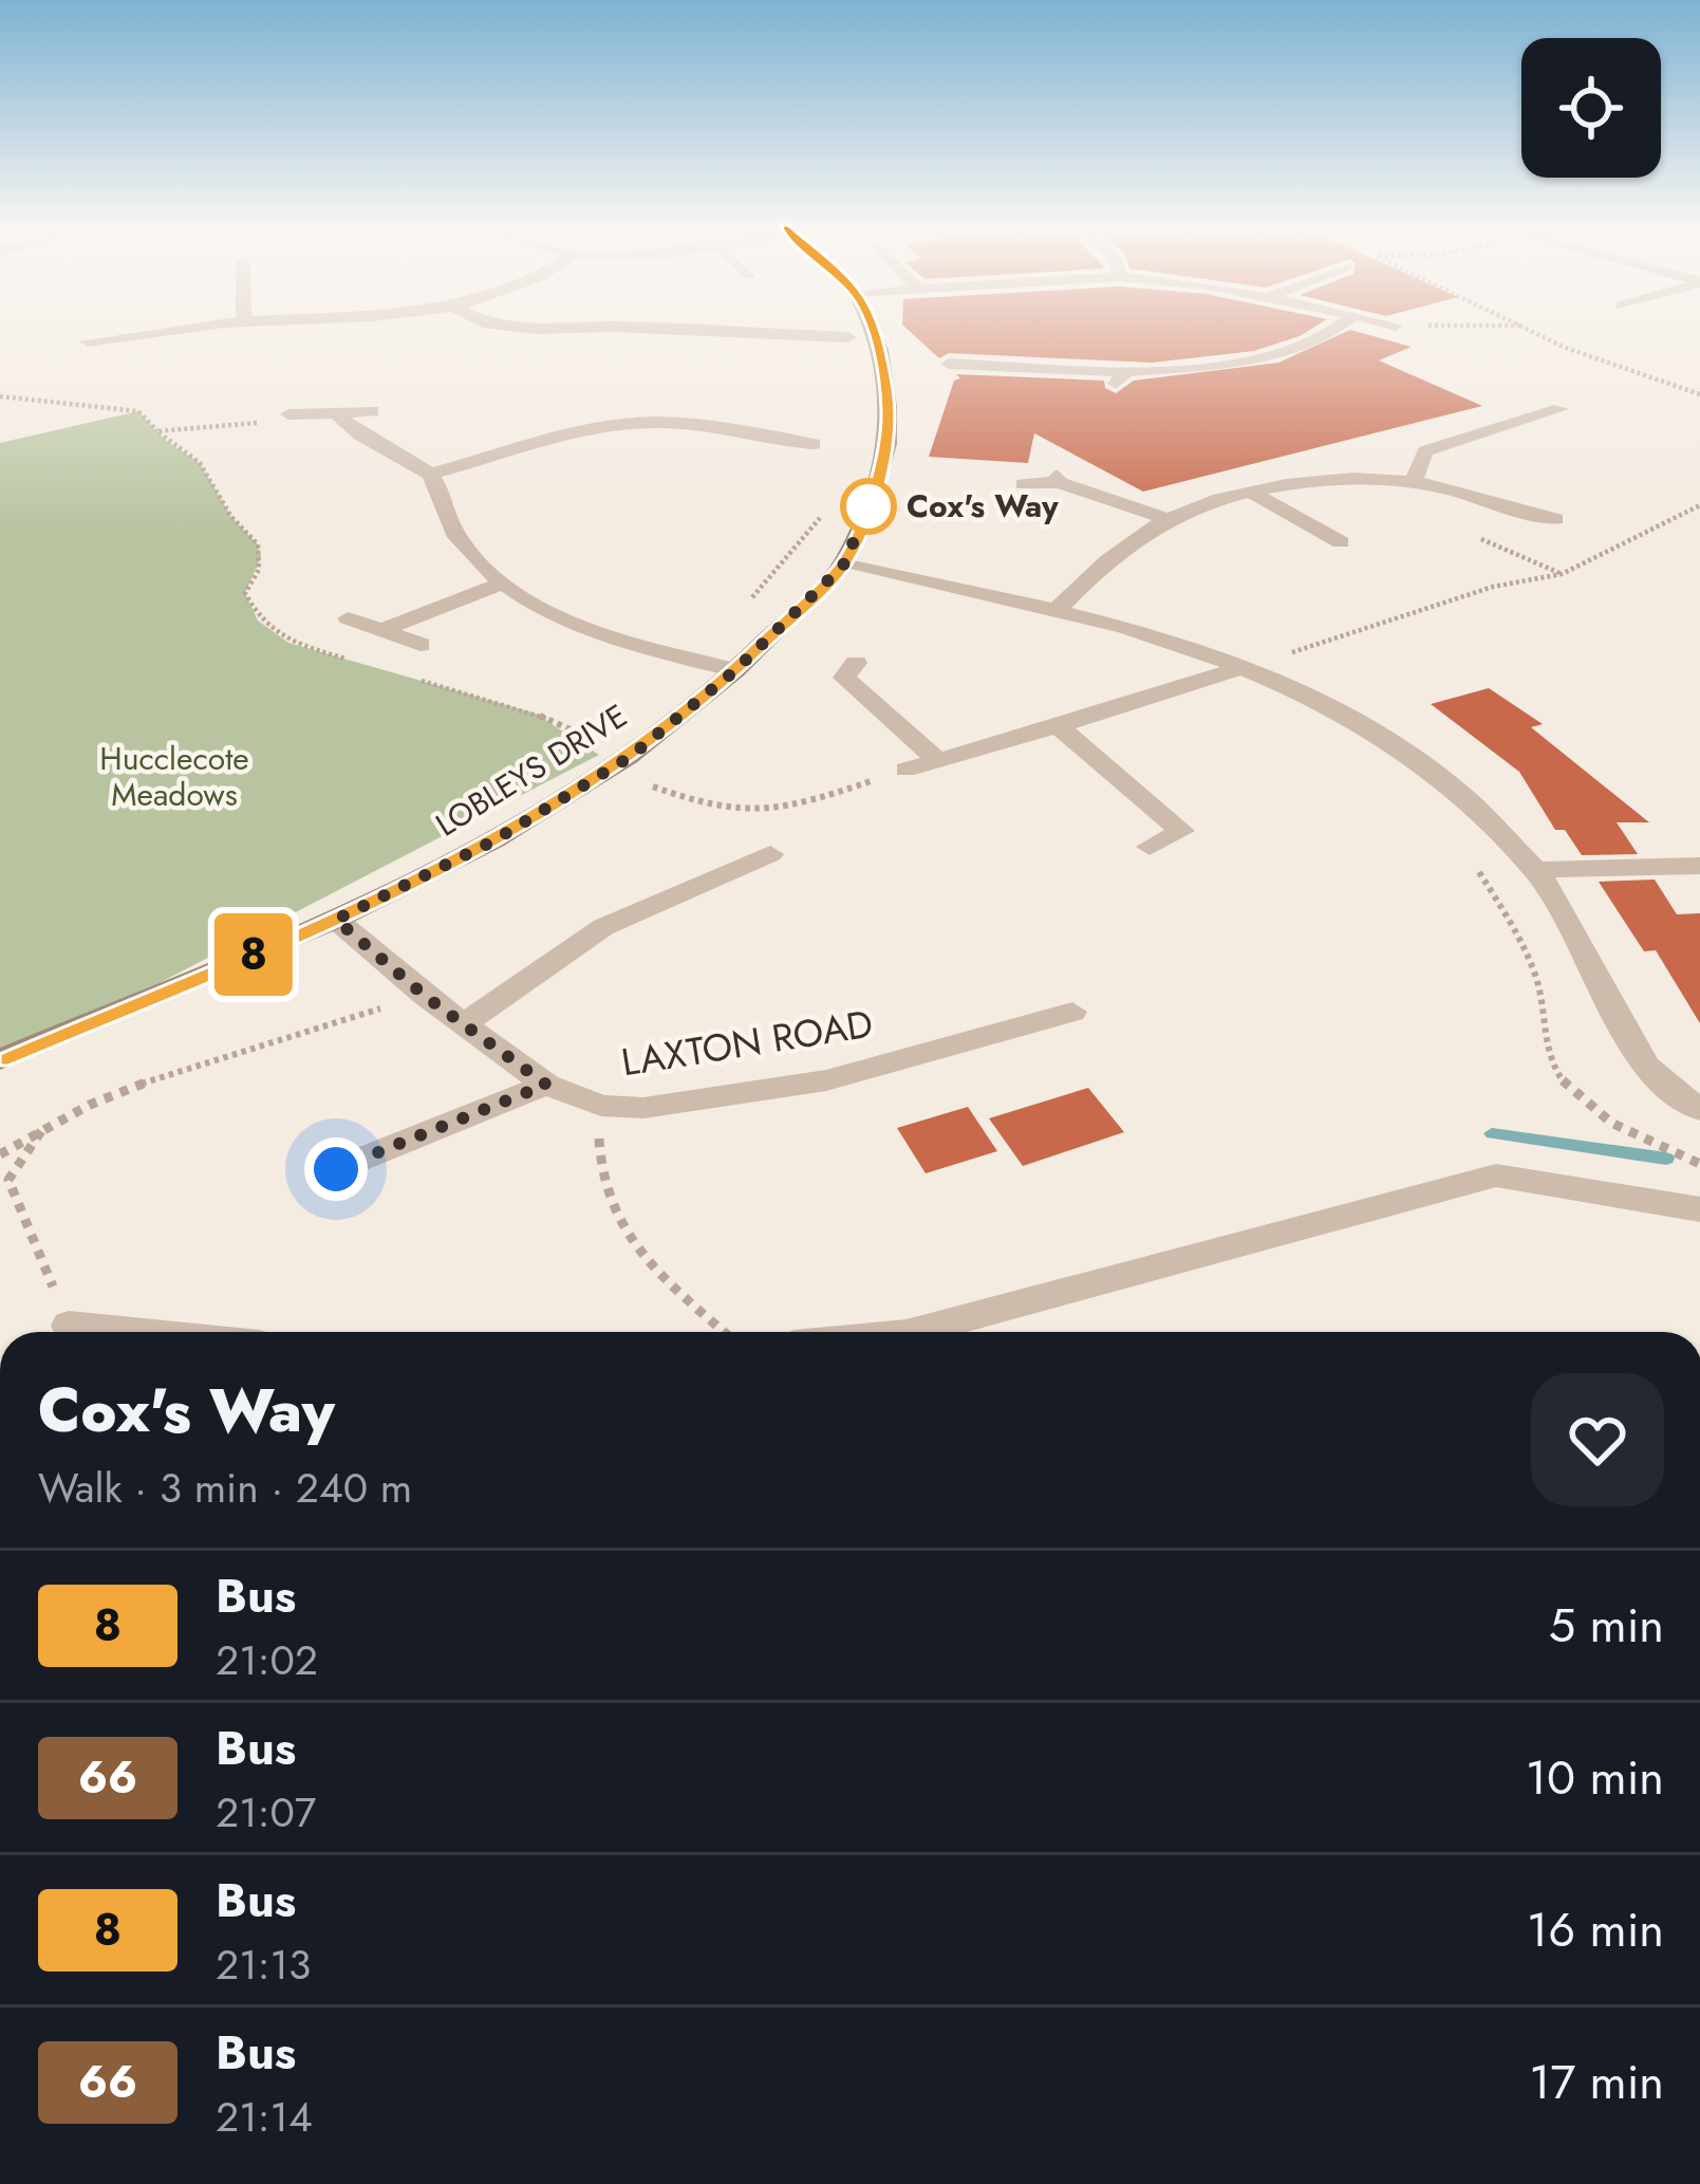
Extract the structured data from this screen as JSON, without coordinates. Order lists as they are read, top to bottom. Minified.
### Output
{"streets":{"street":["LOBLEYS DRIVE","LAXTON ROAD"]},"crossings":[["LOBLEYS DRIVE","LAXTON ROAD"]],"parks":["Hucclecote Meadows"],"places":["Cox's Way"],"lines":["bus line 8"],"page":{"on_map":"8","heading":["Cox's Way","Walk · 3 min · 240 m"],"list":[{"mark":"8","name":"Bus","note":"21:02","value":"5 min"},{"mark":"66","name":"Bus","note":"21:07","value":"10 min"},{"mark":"8","name":"Bus","note":"21:13","value":"16 min"},{"mark":"66","name":"Bus","note":"21:14","value":"17 min"}]}}
